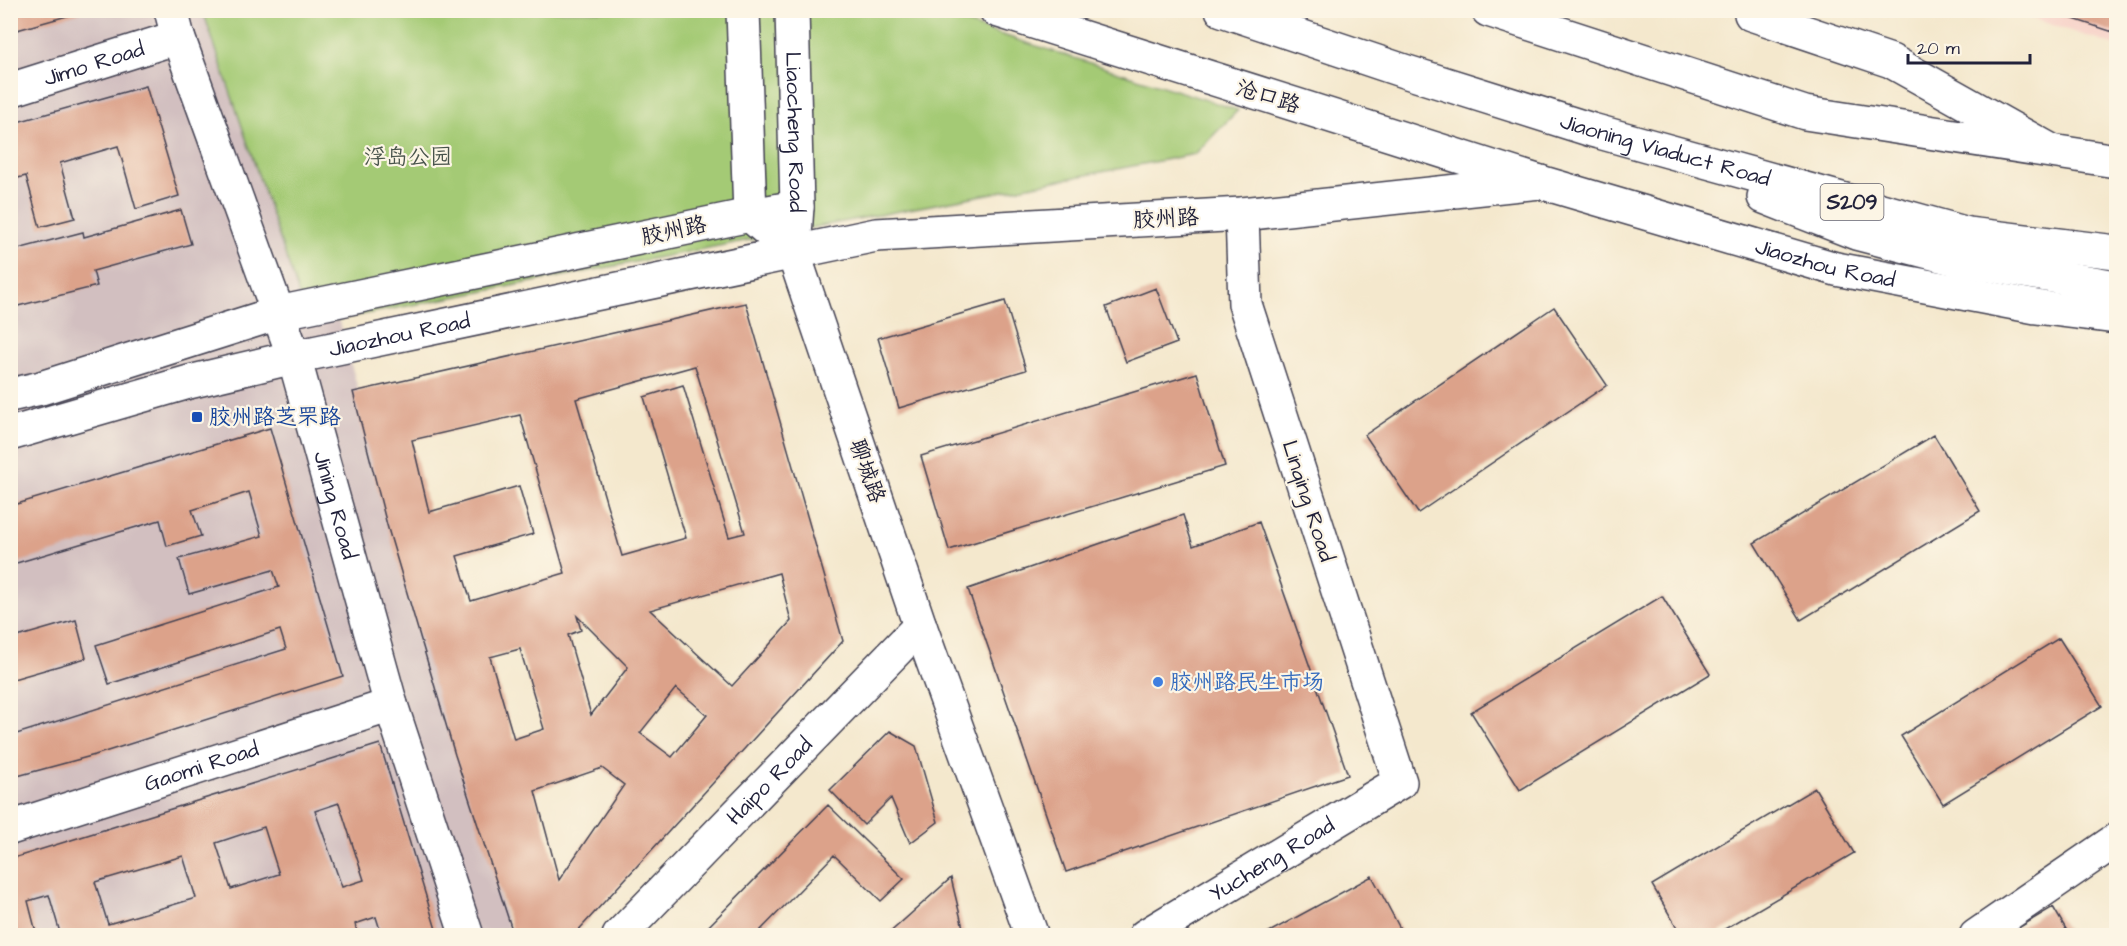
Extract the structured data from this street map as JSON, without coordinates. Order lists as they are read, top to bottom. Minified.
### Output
{"streets":{"main road":["Jimo Road","沧口路","Liaocheng Road","Jiaoning Viaduct Road","S209","胶州路","Jiaozhou Road","聊城路","Linqing Road","Jining Road","Gaomi Road","Haipo Road","Yucheng Road"]},"crossings":[["Jimo Road","Jining Road"],["沧口路","胶州路"],["沧口路","Jiaozhou Road"],["Liaocheng Road","胶州路"],["Liaocheng Road","Jiaozhou Road"],["Liaocheng Road","聊城路"],["胶州路","Jiaozhou Road"],["胶州路","聊城路"],["胶州路","Linqing Road"],["Jiaozhou Road","聊城路"],["Jiaozhou Road","Jining Road"],["聊城路","Haipo Road"],["Linqing Road","Yucheng Road"],["Jining Road","Gaomi Road"]],"parks":["浮岛公园"],"places":{"transit":["胶州路芝罘路"],"other":["胶州路民生市场"]},"scale_bar":"20 m"}
